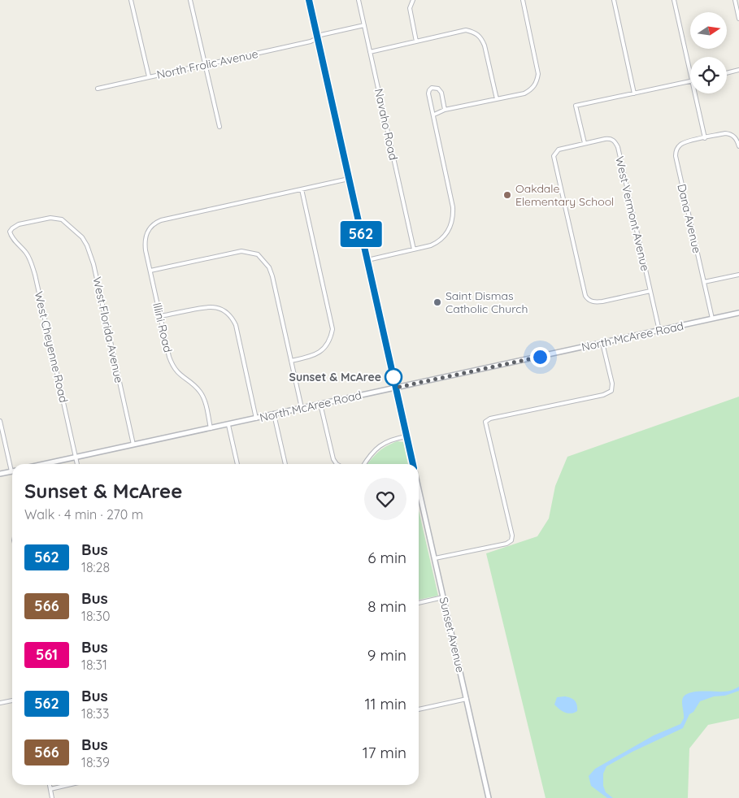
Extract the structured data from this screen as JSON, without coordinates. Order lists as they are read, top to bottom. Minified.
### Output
{"streets":{"street":["North Frolic Avenue","Navaho Road","West Vermont Avenue","Dana Avenue","Illini Road","West Florida Avenue","North McAree Road","West Cheyenne Road","Sunset Avenue"]},"crossings":[["North Frolic Avenue","Navaho Road"],["North Frolic Avenue","Sunset Avenue"],["West Vermont Avenue","North McAree Road"],["Dana Avenue","North McAree Road"],["Illini Road","North McAree Road"],["West Florida Avenue","North McAree Road"],["West Florida Avenue","West Cheyenne Road"],["North McAree Road","West Cheyenne Road"],["North McAree Road","Sunset Avenue"]],"places":["Oakdale Elementary School","Saint Dismas Catholic Church","Sunset & McAree"],"lines":["bus line 562"],"north":"right","page":{"on_map":"562","heading":["Sunset & McAree","Walk · 4 min · 270 m"],"list":[{"mark":"562","name":"Bus","note":"18:28","value":"6 min"},{"mark":"566","name":"Bus","note":"18:30","value":"8 min"},{"mark":"561","name":"Bus","note":"18:31","value":"9 min"},{"mark":"562","name":"Bus","note":"18:33","value":"11 min"},{"mark":"566","name":"Bus","note":"18:39","value":"17 min"}]}}
